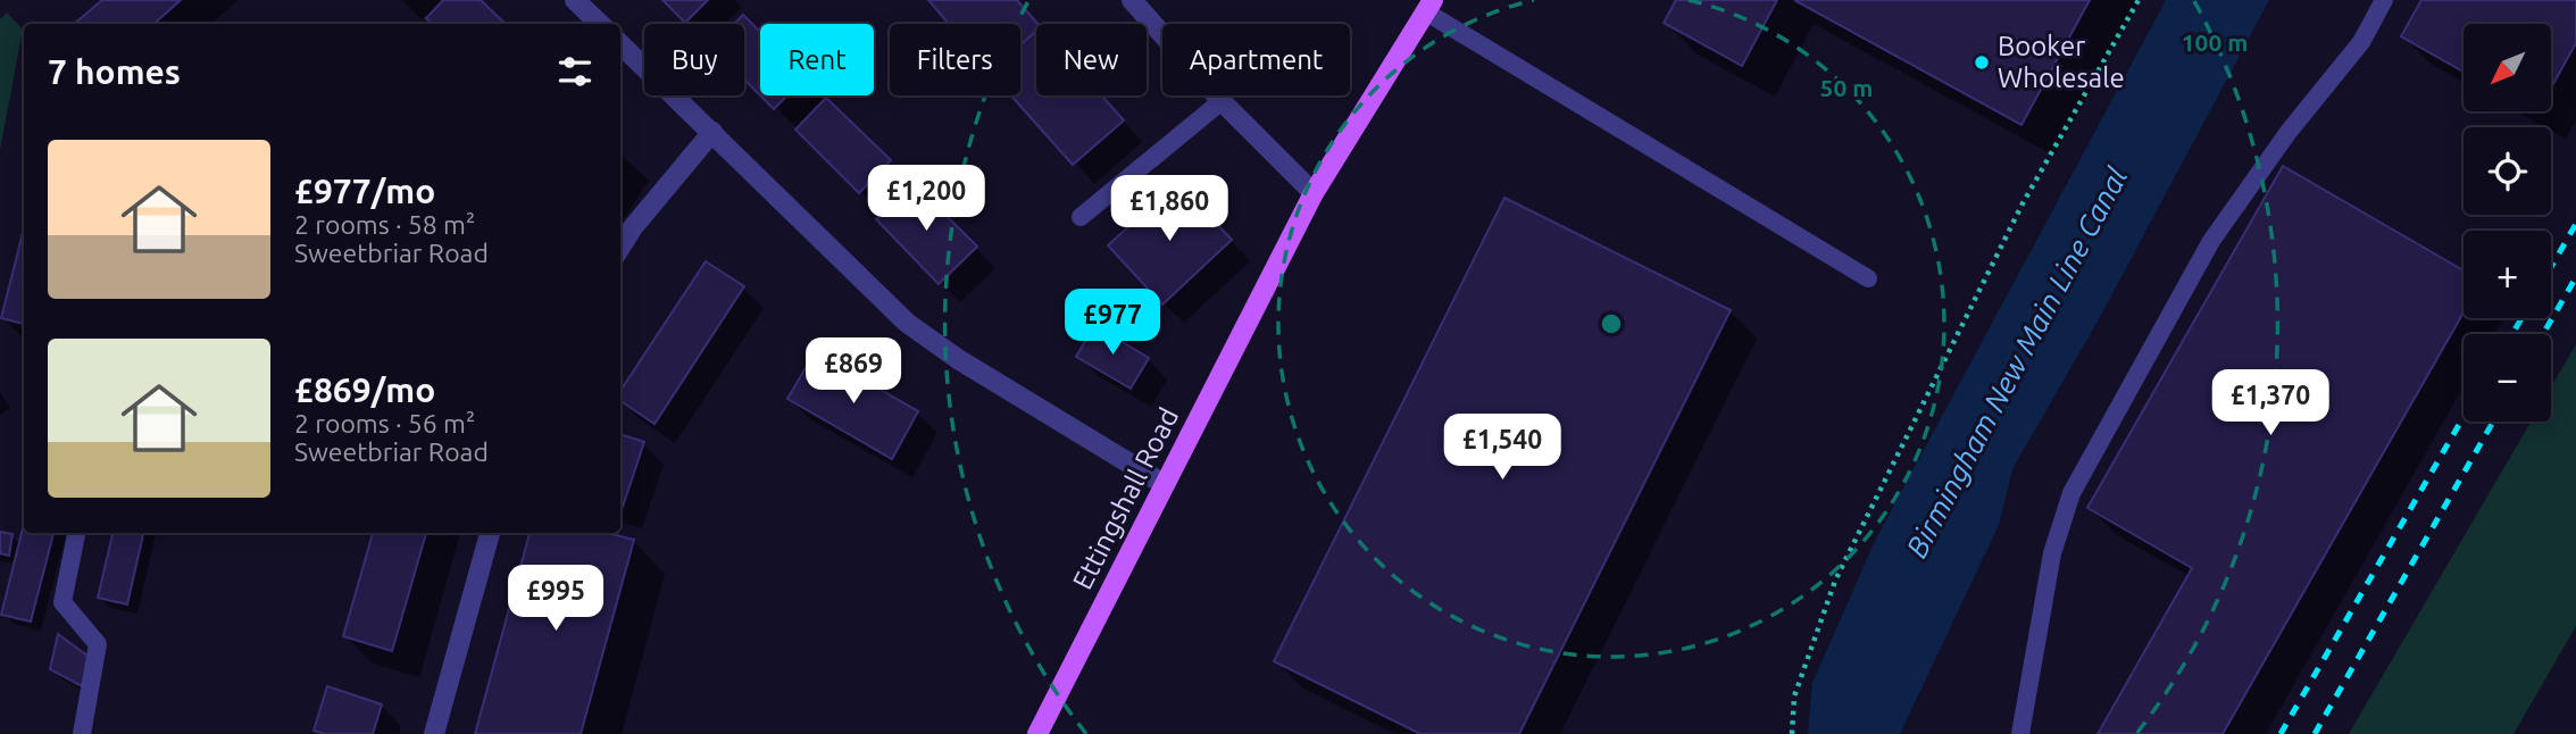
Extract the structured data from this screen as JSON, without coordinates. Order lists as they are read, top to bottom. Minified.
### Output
{"streets":{"main road":["Ettingshall Road"]},"water":["Birmingham New Main Line Canal"],"places":["Booker Wholesale"],"north":"bottom left","page":{"map_buttons":["+","−"],"chip":["Buy","Rent","Filters","New","Apartment"],"heading":"7 homes","list":[{"name":"£977/mo","note":"2 rooms · 58 m² · Sweetbriar Road"},{"name":"£869/mo","note":"2 rooms · 56 m² · Sweetbriar Road"}],"price":["£1,200","£1,860","£977","£869","£1,370","£1,540","£995"]},"rings":["100 m","50 m"]}
